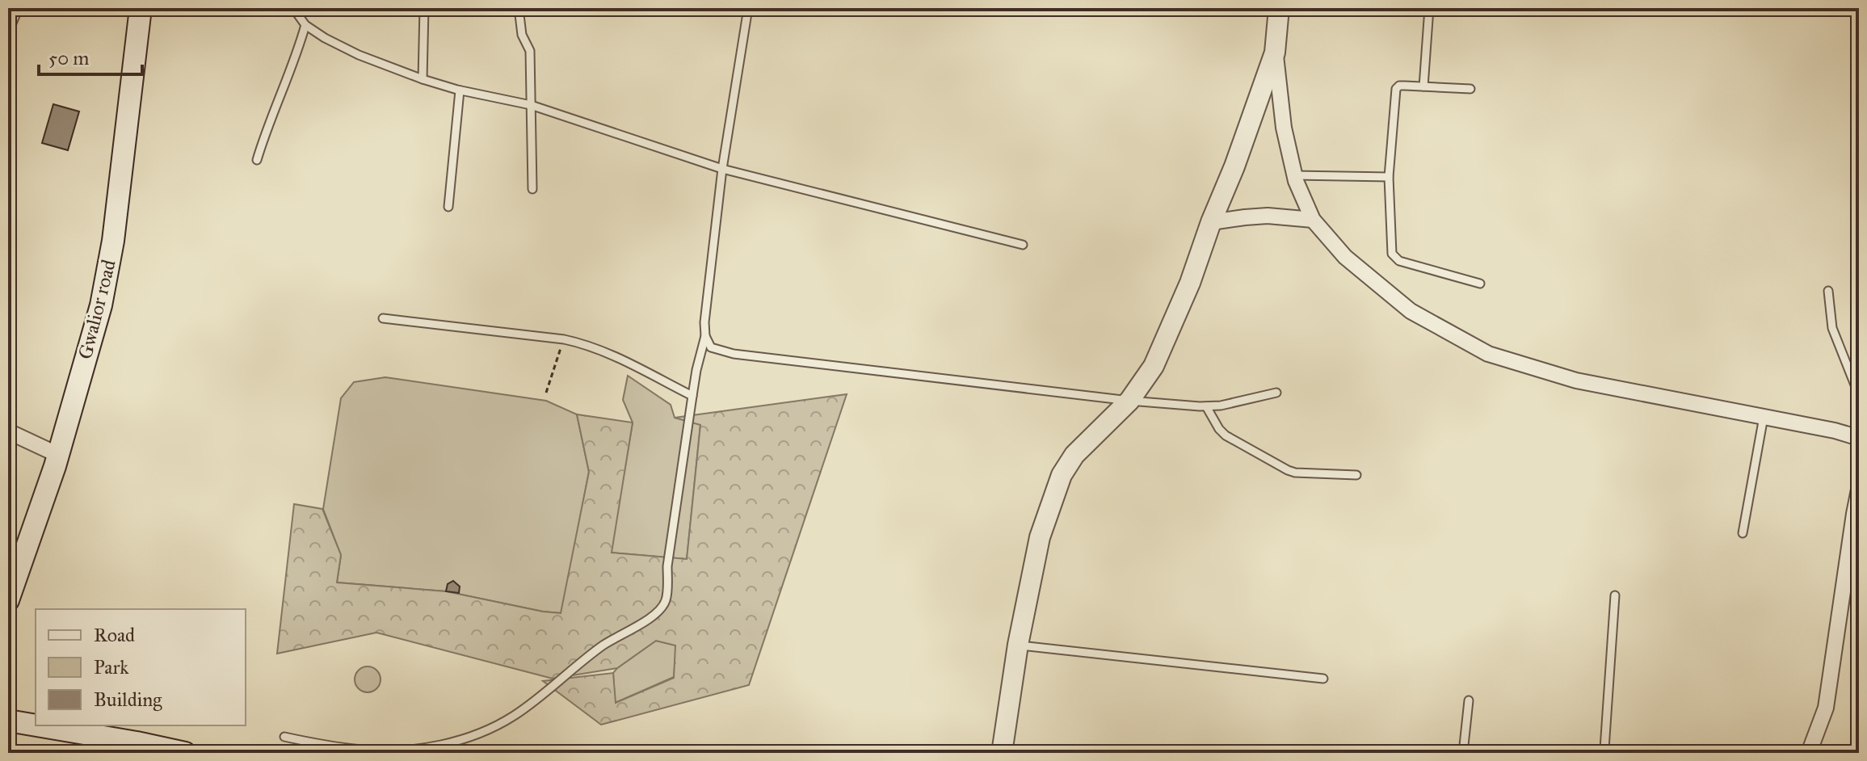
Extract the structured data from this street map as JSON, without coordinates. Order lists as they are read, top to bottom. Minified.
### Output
{"streets":{"main road":["Gwalior road"]},"legend":["Road","Park","Building"],"scale_bar":"50 m"}
